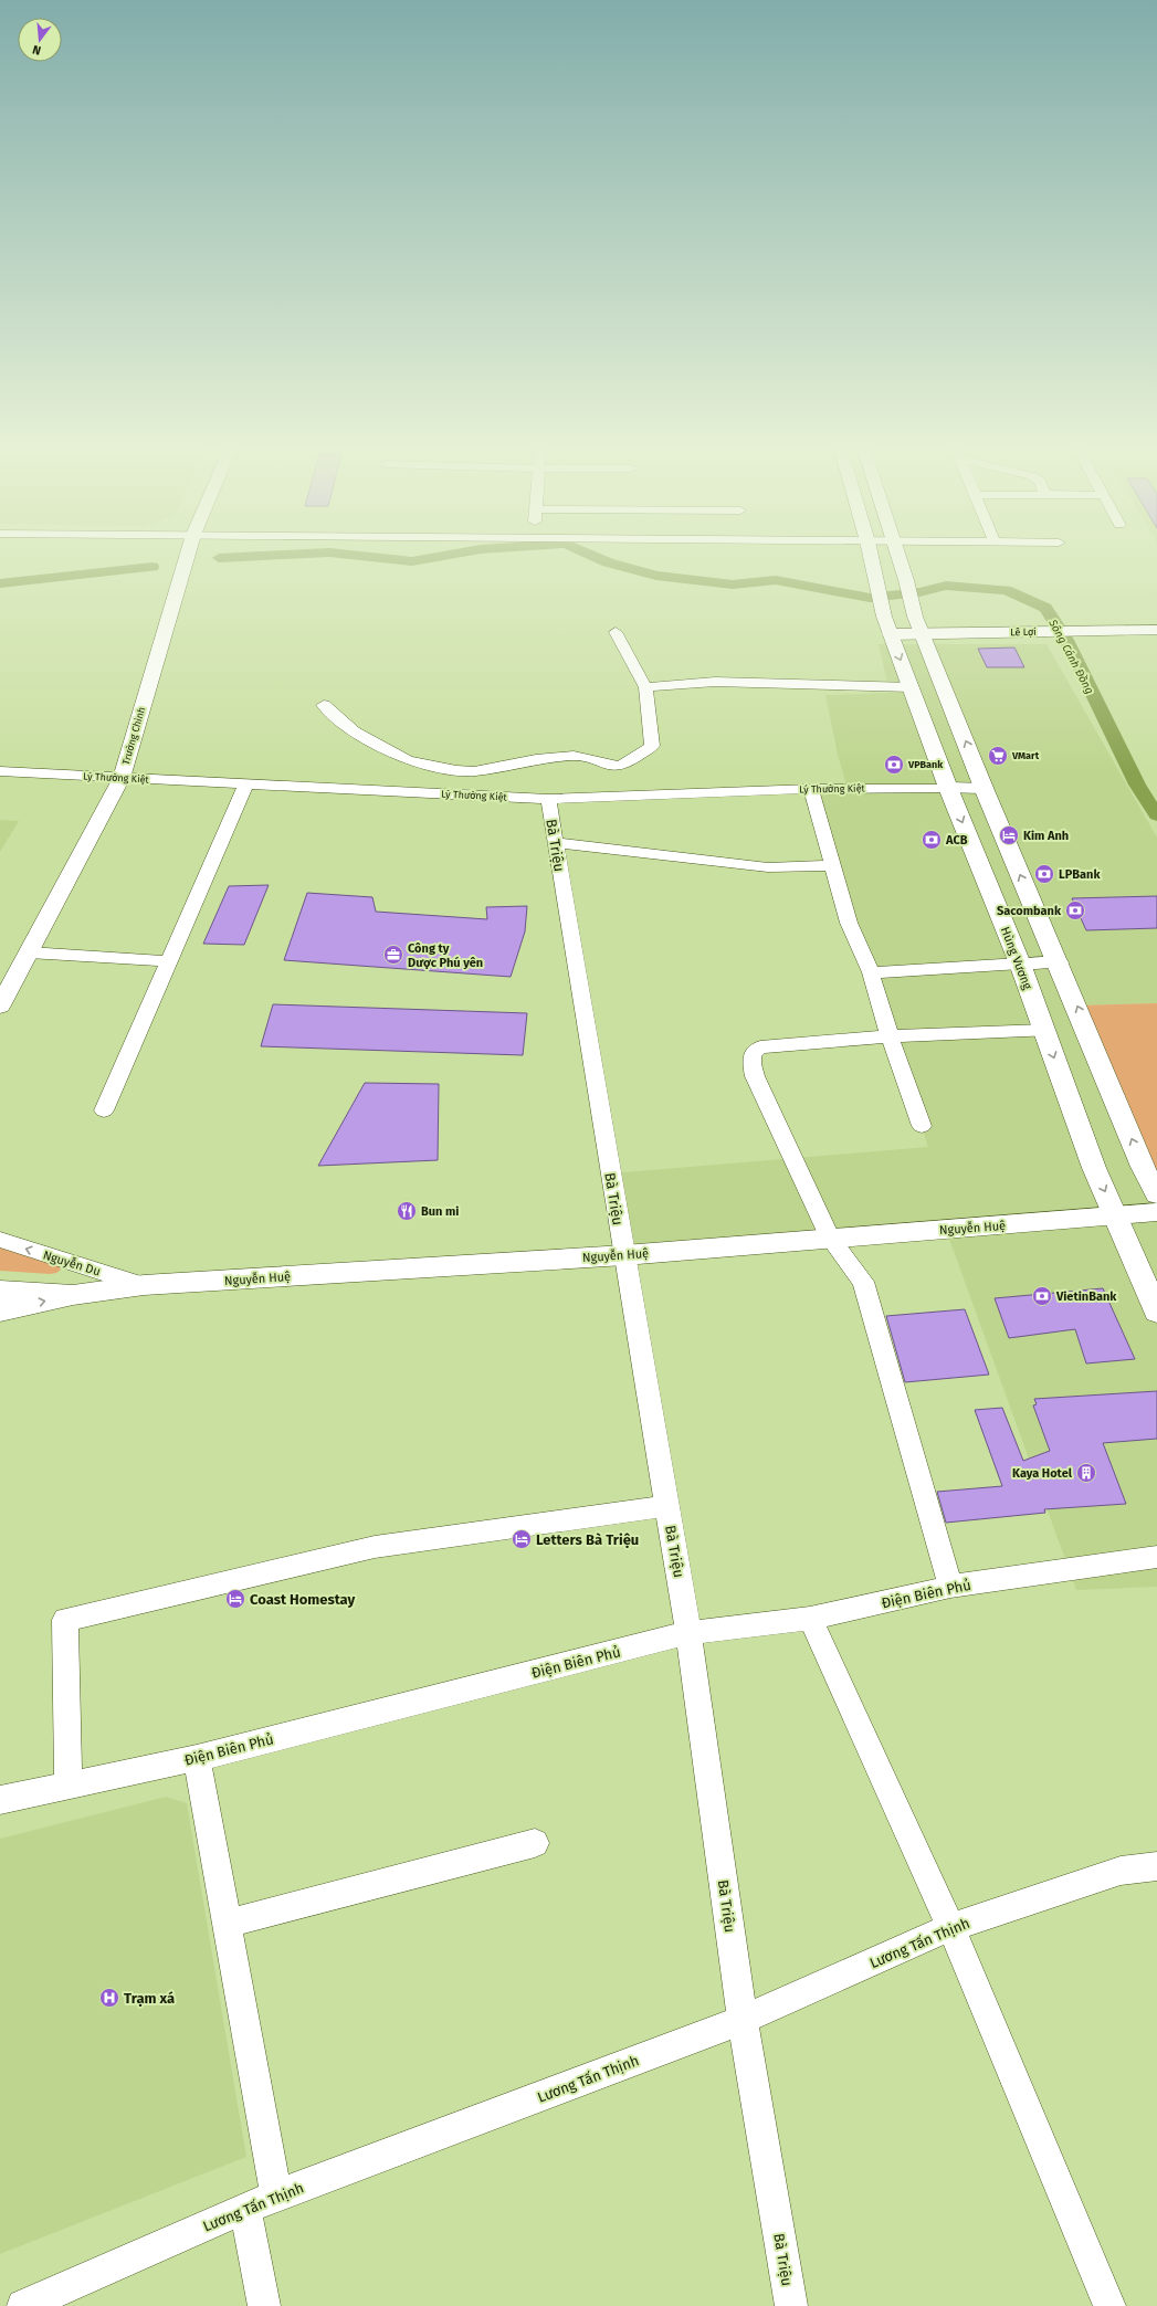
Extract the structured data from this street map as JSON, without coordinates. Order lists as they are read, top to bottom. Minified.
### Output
{"streets":{"main road":["Lê Lợi","Trường Chinh","Hùng Vương","Nguyễn Huệ"],"street":["Lý Thường Kiệt","Bà Triệu","Nguyễn Du","Điện Biên Phủ","Lương Tấn Thịnh"]},"crossings":[["Lê Lợi","Hùng Vương"],["Trường Chinh","Lý Thường Kiệt"],["Lý Thường Kiệt","Bà Triệu"],["Lý Thường Kiệt","Hùng Vương"],["Bà Triệu","Nguyễn Huệ"],["Bà Triệu","Điện Biên Phủ"],["Bà Triệu","Lương Tấn Thịnh"],["Hùng Vương","Nguyễn Huệ"],["Nguyễn Huệ","Nguyễn Du"]],"one_way":["Nguyễn Du"],"water":["Sông Cánh Đồng"],"places":{"supermarket":["VMart"],"bank":["VPBank","ACB","LPBank","Sacombank","VietinBank"],"hotel":["Kim Anh","Letters Bà Triệu","Coast Homestay"],"office":["Công ty Dược Phú yên"],"restaurant":["Bun mi"],"building":["Kaya Hotel"],"hospital":["Trạm xá"]},"north":"bottom"}
